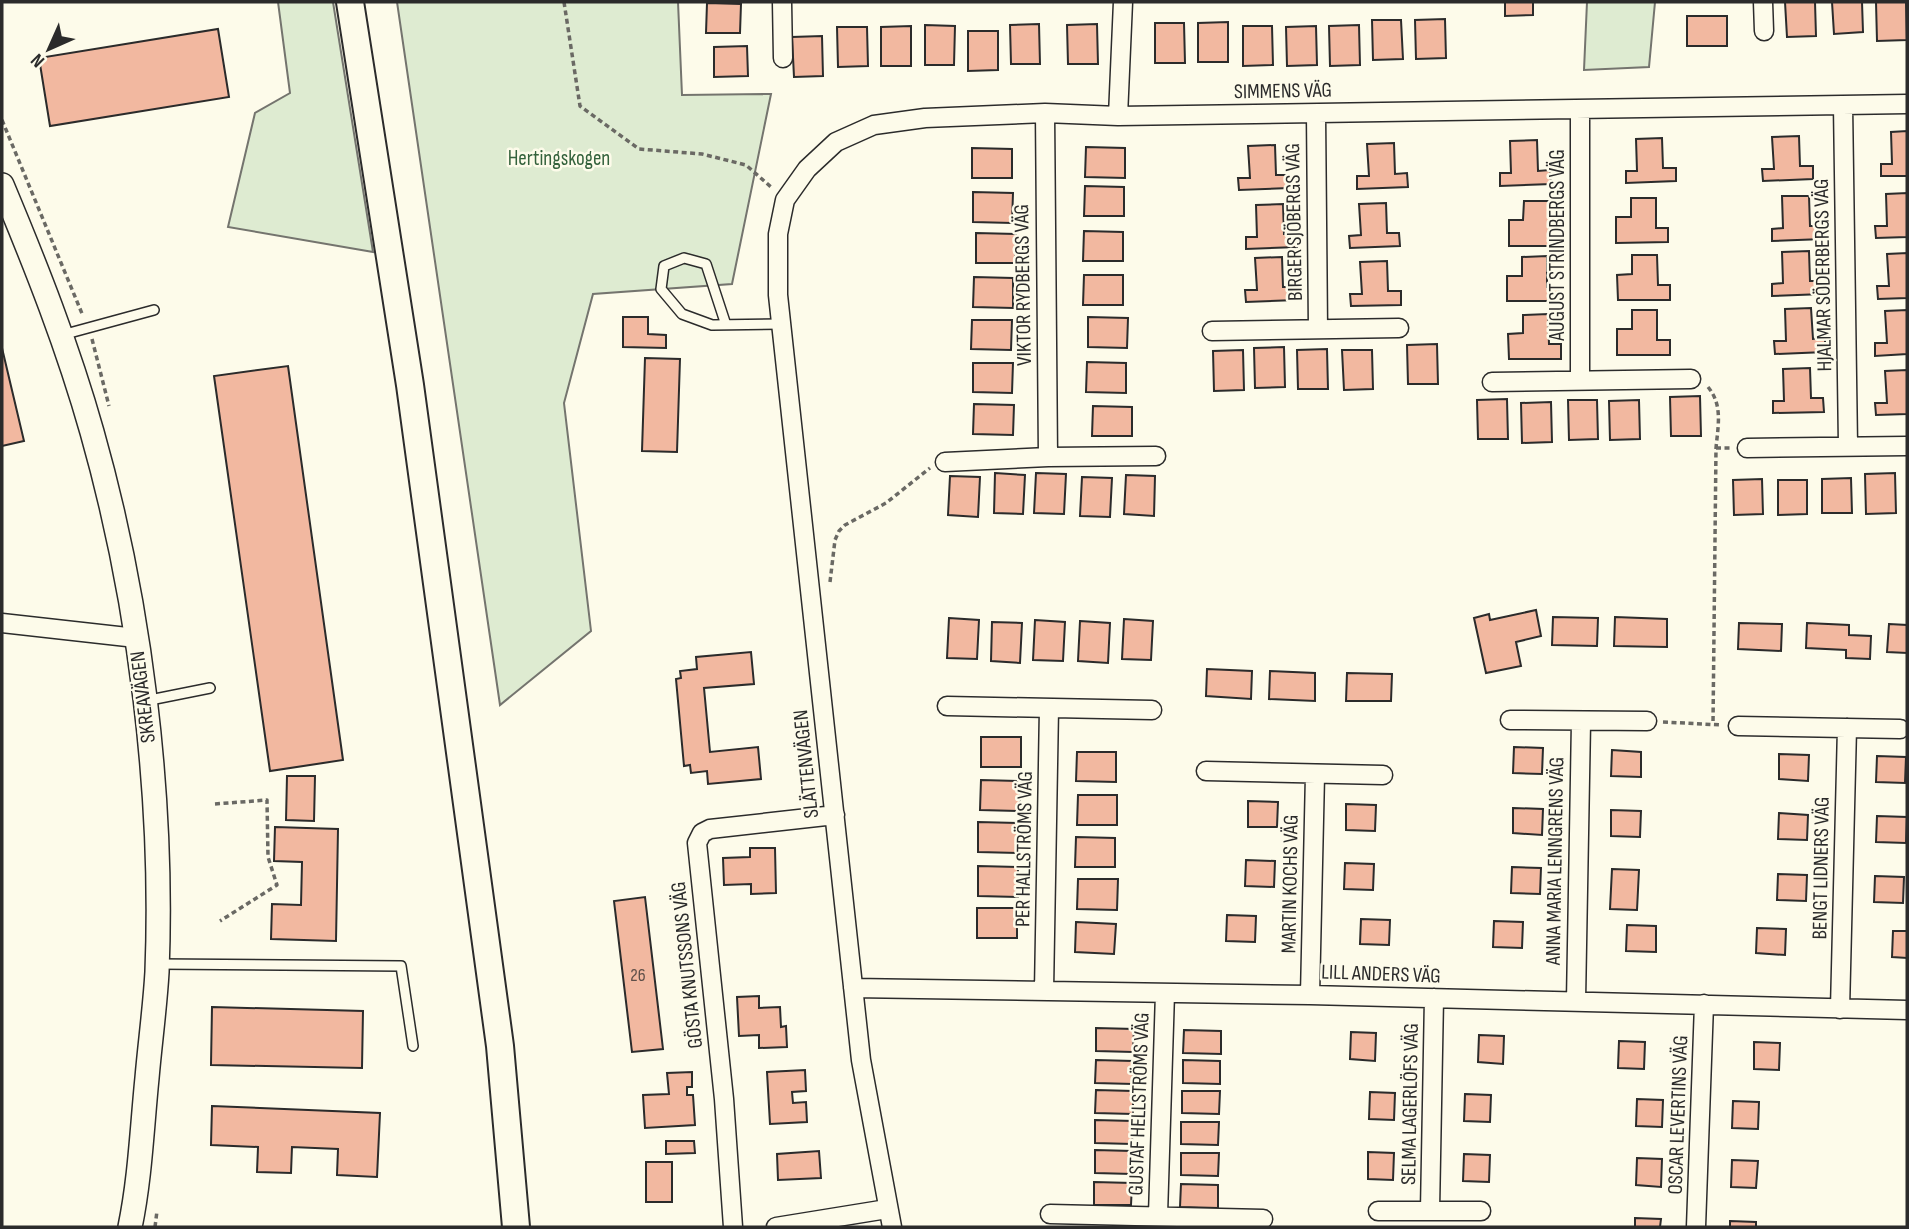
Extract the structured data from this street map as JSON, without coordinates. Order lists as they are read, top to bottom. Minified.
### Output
{"streets":{"street":["SIMMENS VÄG","BIRGER SJÖBERGS VÄG","AUGUST STRINDBERGS VÄG","HJALMAR SÖDERBERGS VÄG","VIKTOR RYDBERGS VÄG","SKREAVÄGEN","SLÄTTENVÄGEN","PER HALLSTRÖMS VÄG","ANNA MARIA LENNGRENS VÄG","BENGT LIDNERS VÄG","MARTIN KOCHS VÄG","GÖSTA KNUTSSONS VÄG","LILL ANDERS VÄG","GUSTAF HELLSTRÖMS VÄG","SELMA LAGERLÖFS VÄG","OSCAR LEVERTINS VÄG"]},"crossings":[["SIMMENS VÄG","BIRGER SJÖBERGS VÄG"],["SIMMENS VÄG","AUGUST STRINDBERGS VÄG"],["SIMMENS VÄG","HJALMAR SÖDERBERGS VÄG"],["SIMMENS VÄG","VIKTOR RYDBERGS VÄG"],["SIMMENS VÄG","SLÄTTENVÄGEN"],["SLÄTTENVÄGEN","GÖSTA KNUTSSONS VÄG"],["SLÄTTENVÄGEN","LILL ANDERS VÄG"],["PER HALLSTRÖMS VÄG","LILL ANDERS VÄG"],["ANNA MARIA LENNGRENS VÄG","LILL ANDERS VÄG"],["BENGT LIDNERS VÄG","LILL ANDERS VÄG"],["MARTIN KOCHS VÄG","LILL ANDERS VÄG"],["LILL ANDERS VÄG","GUSTAF HELLSTRÖMS VÄG"],["LILL ANDERS VÄG","SELMA LAGERLÖFS VÄG"],["LILL ANDERS VÄG","OSCAR LEVERTINS VÄG"]],"parks":["Hertingskogen"],"house_numbers":["26"],"north":"bottom left"}
